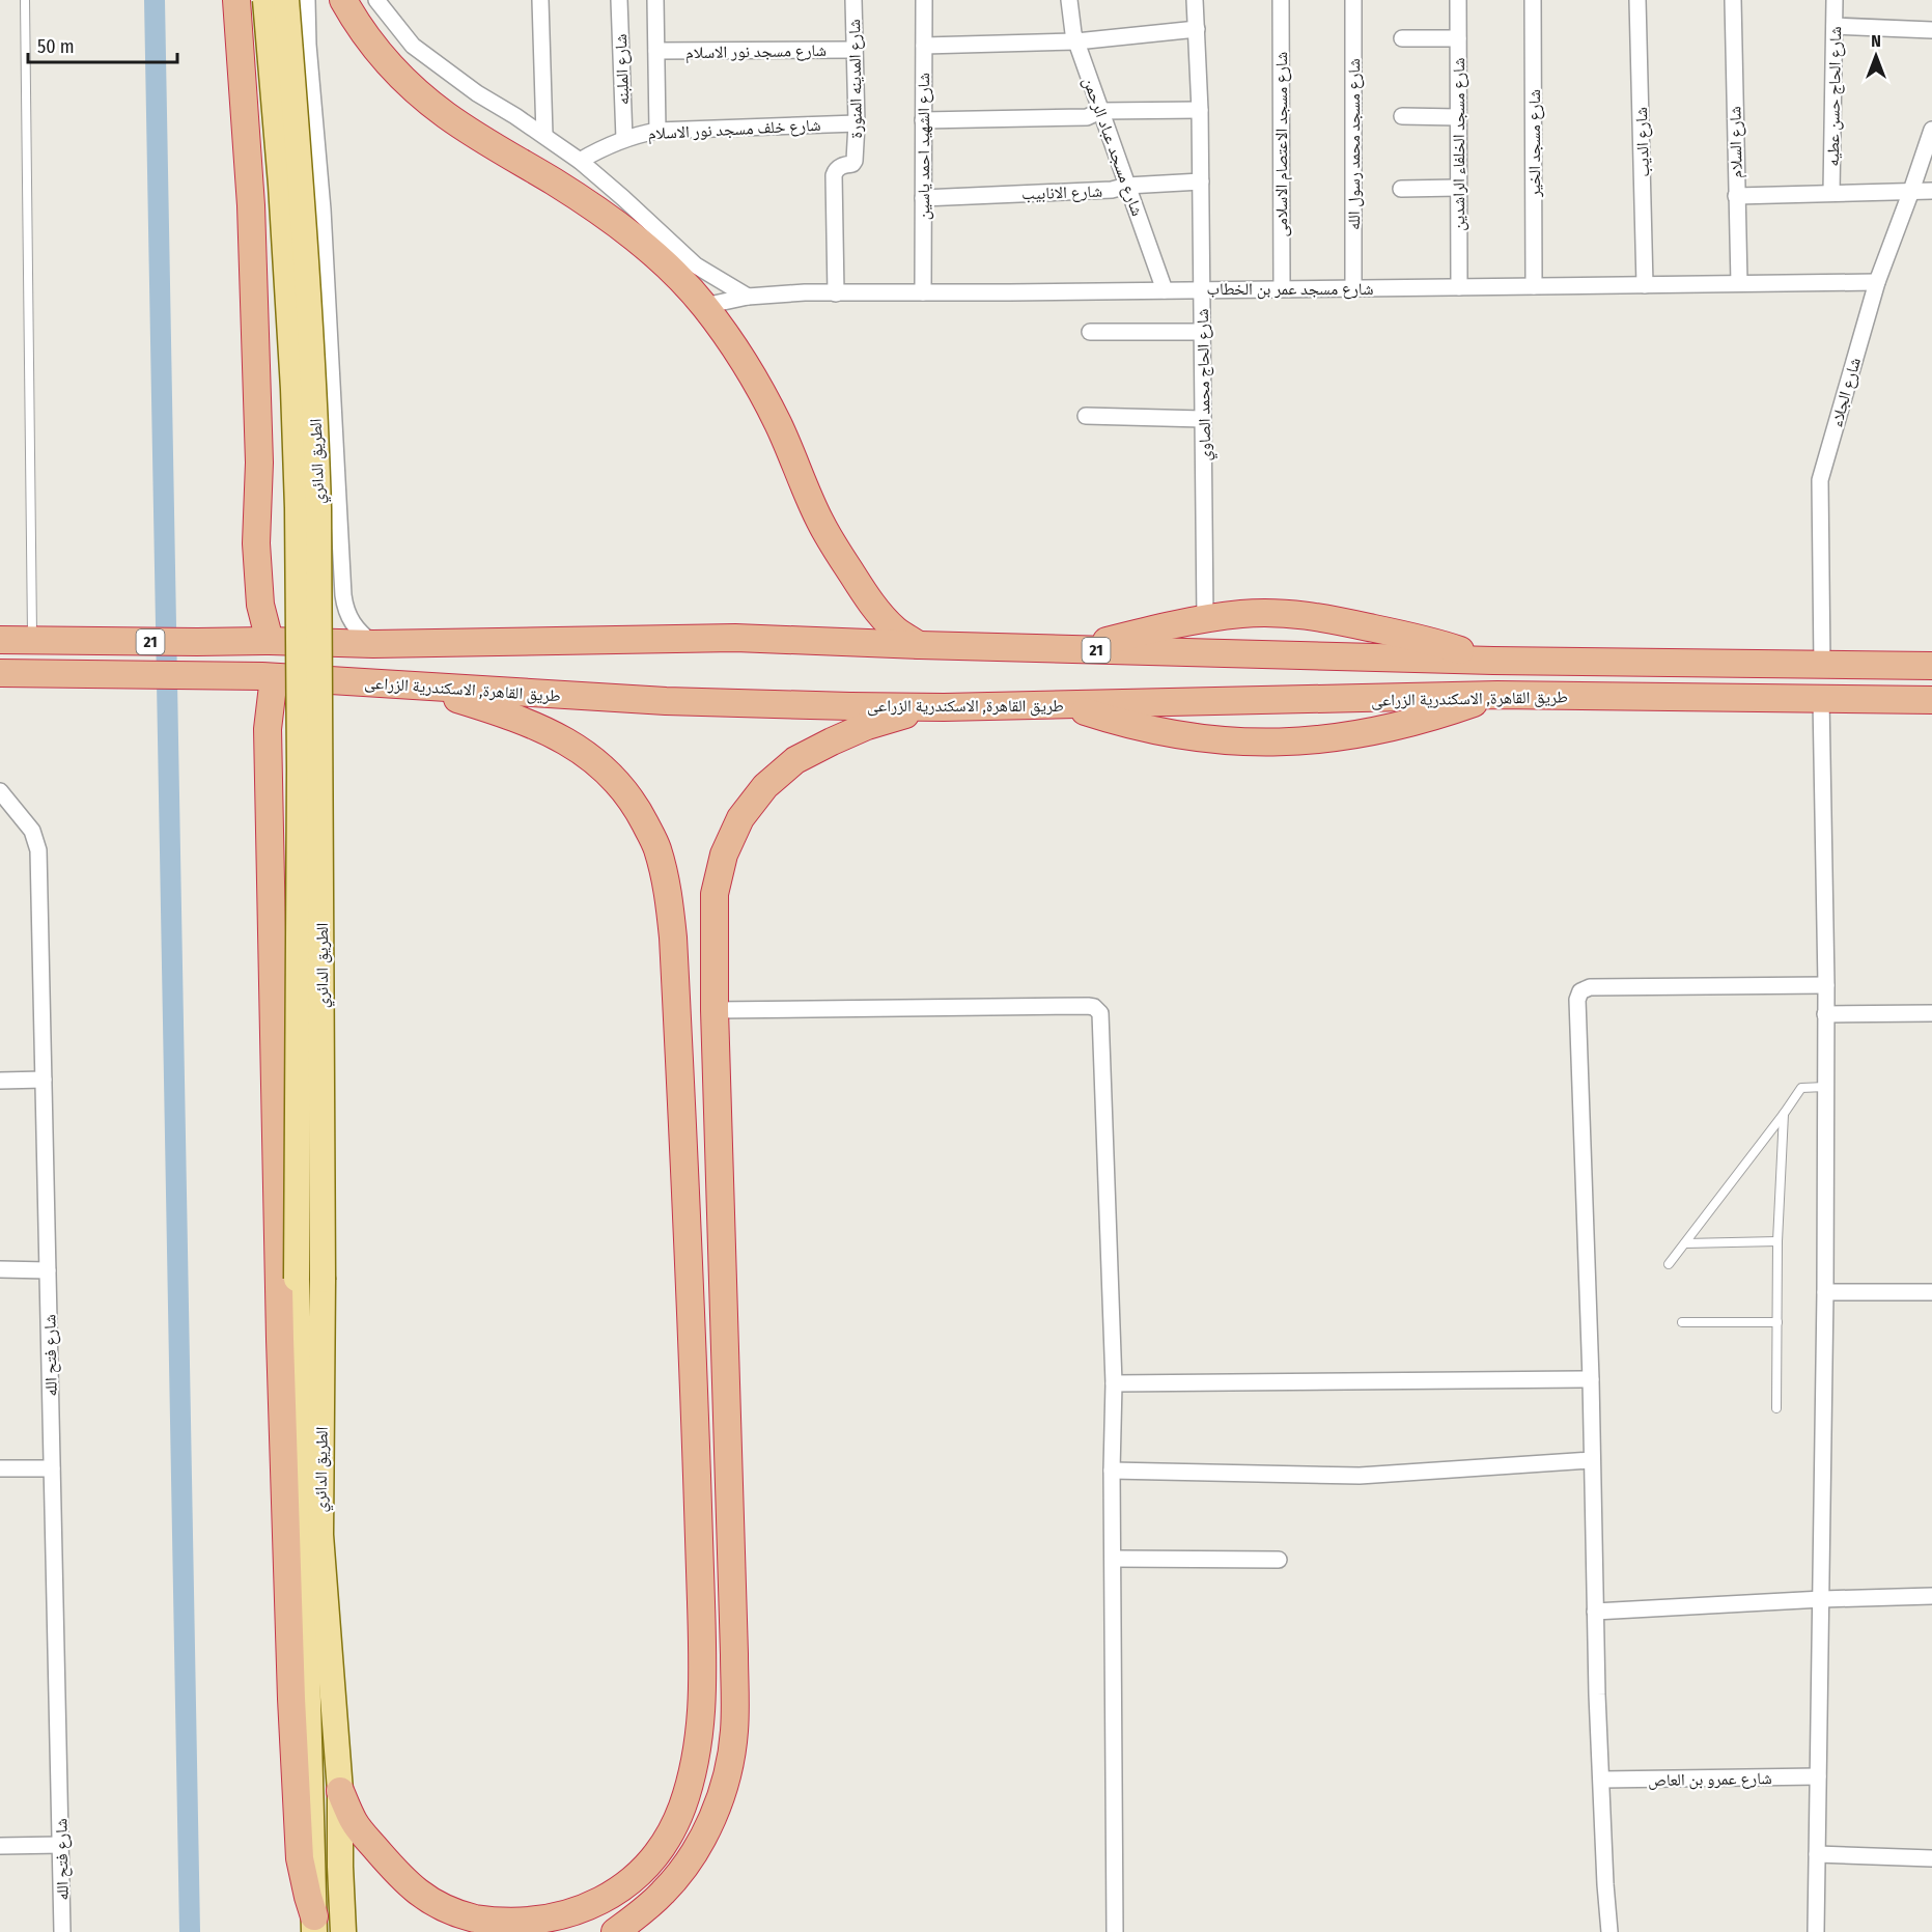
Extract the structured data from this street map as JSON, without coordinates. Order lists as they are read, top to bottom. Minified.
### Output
{"streets":{"highway":["21","طريق القاهرة, الاسكندرية الزراعى"],"main road":["الطريق الدائري"],"street":["شارع مسجد نور الاسلام","شارع الملبنه","شارع المدينه المنورة","شارع الحاج حسن عطيه","شارع خلف مسجد نور الاسلام","شارع الديب","شارع السلام","شارع مسجد الخير","شارع مسجد الاعتصام الاسلامى","شارع مسجد محمد رسول الله","شارع مسجد الخلفاء الراشدين","شارع الشهيد احمد ياسين","شارع مسجد عباد الرحمن","شارع الانابيب","شارع مسجد عمر بن الخطاب","شارع الحاج محمد الصاوي","شارع الجلاء","شارع فتح الله","شارع عمرو بن العاص"]},"crossings":[["شارع مسجد نور الاسلام","شارع المدينه المنورة"],["شارع الملبنه","شارع خلف مسجد نور الاسلام"],["شارع المدينه المنورة","شارع خلف مسجد نور الاسلام"],["شارع المدينه المنورة","شارع مسجد عمر بن الخطاب"],["شارع الديب","شارع مسجد عمر بن الخطاب"],["شارع السلام","شارع مسجد عمر بن الخطاب"],["شارع مسجد الخير","شارع مسجد عمر بن الخطاب"],["شارع مسجد الاعتصام الاسلامى","شارع مسجد عمر بن الخطاب"],["شارع مسجد محمد رسول الله","شارع مسجد عمر بن الخطاب"],["شارع مسجد الخلفاء الراشدين","شارع مسجد عمر بن الخطاب"],["شارع الشهيد احمد ياسين","شارع الانابيب"],["شارع الشهيد احمد ياسين","شارع مسجد عمر بن الخطاب"],["شارع مسجد عباد الرحمن","شارع الانابيب"],["شارع مسجد عباد الرحمن","شارع مسجد عمر بن الخطاب"],["شارع الانابيب","شارع الحاج محمد الصاوي"],["شارع مسجد عمر بن الخطاب","شارع الحاج محمد الصاوي"],["شارع مسجد عمر بن الخطاب","شارع الجلاء"],["شارع الجلاء","طريق القاهرة, الاسكندرية الزراعى"]],"scale_bar":"50 m","north":"top"}
